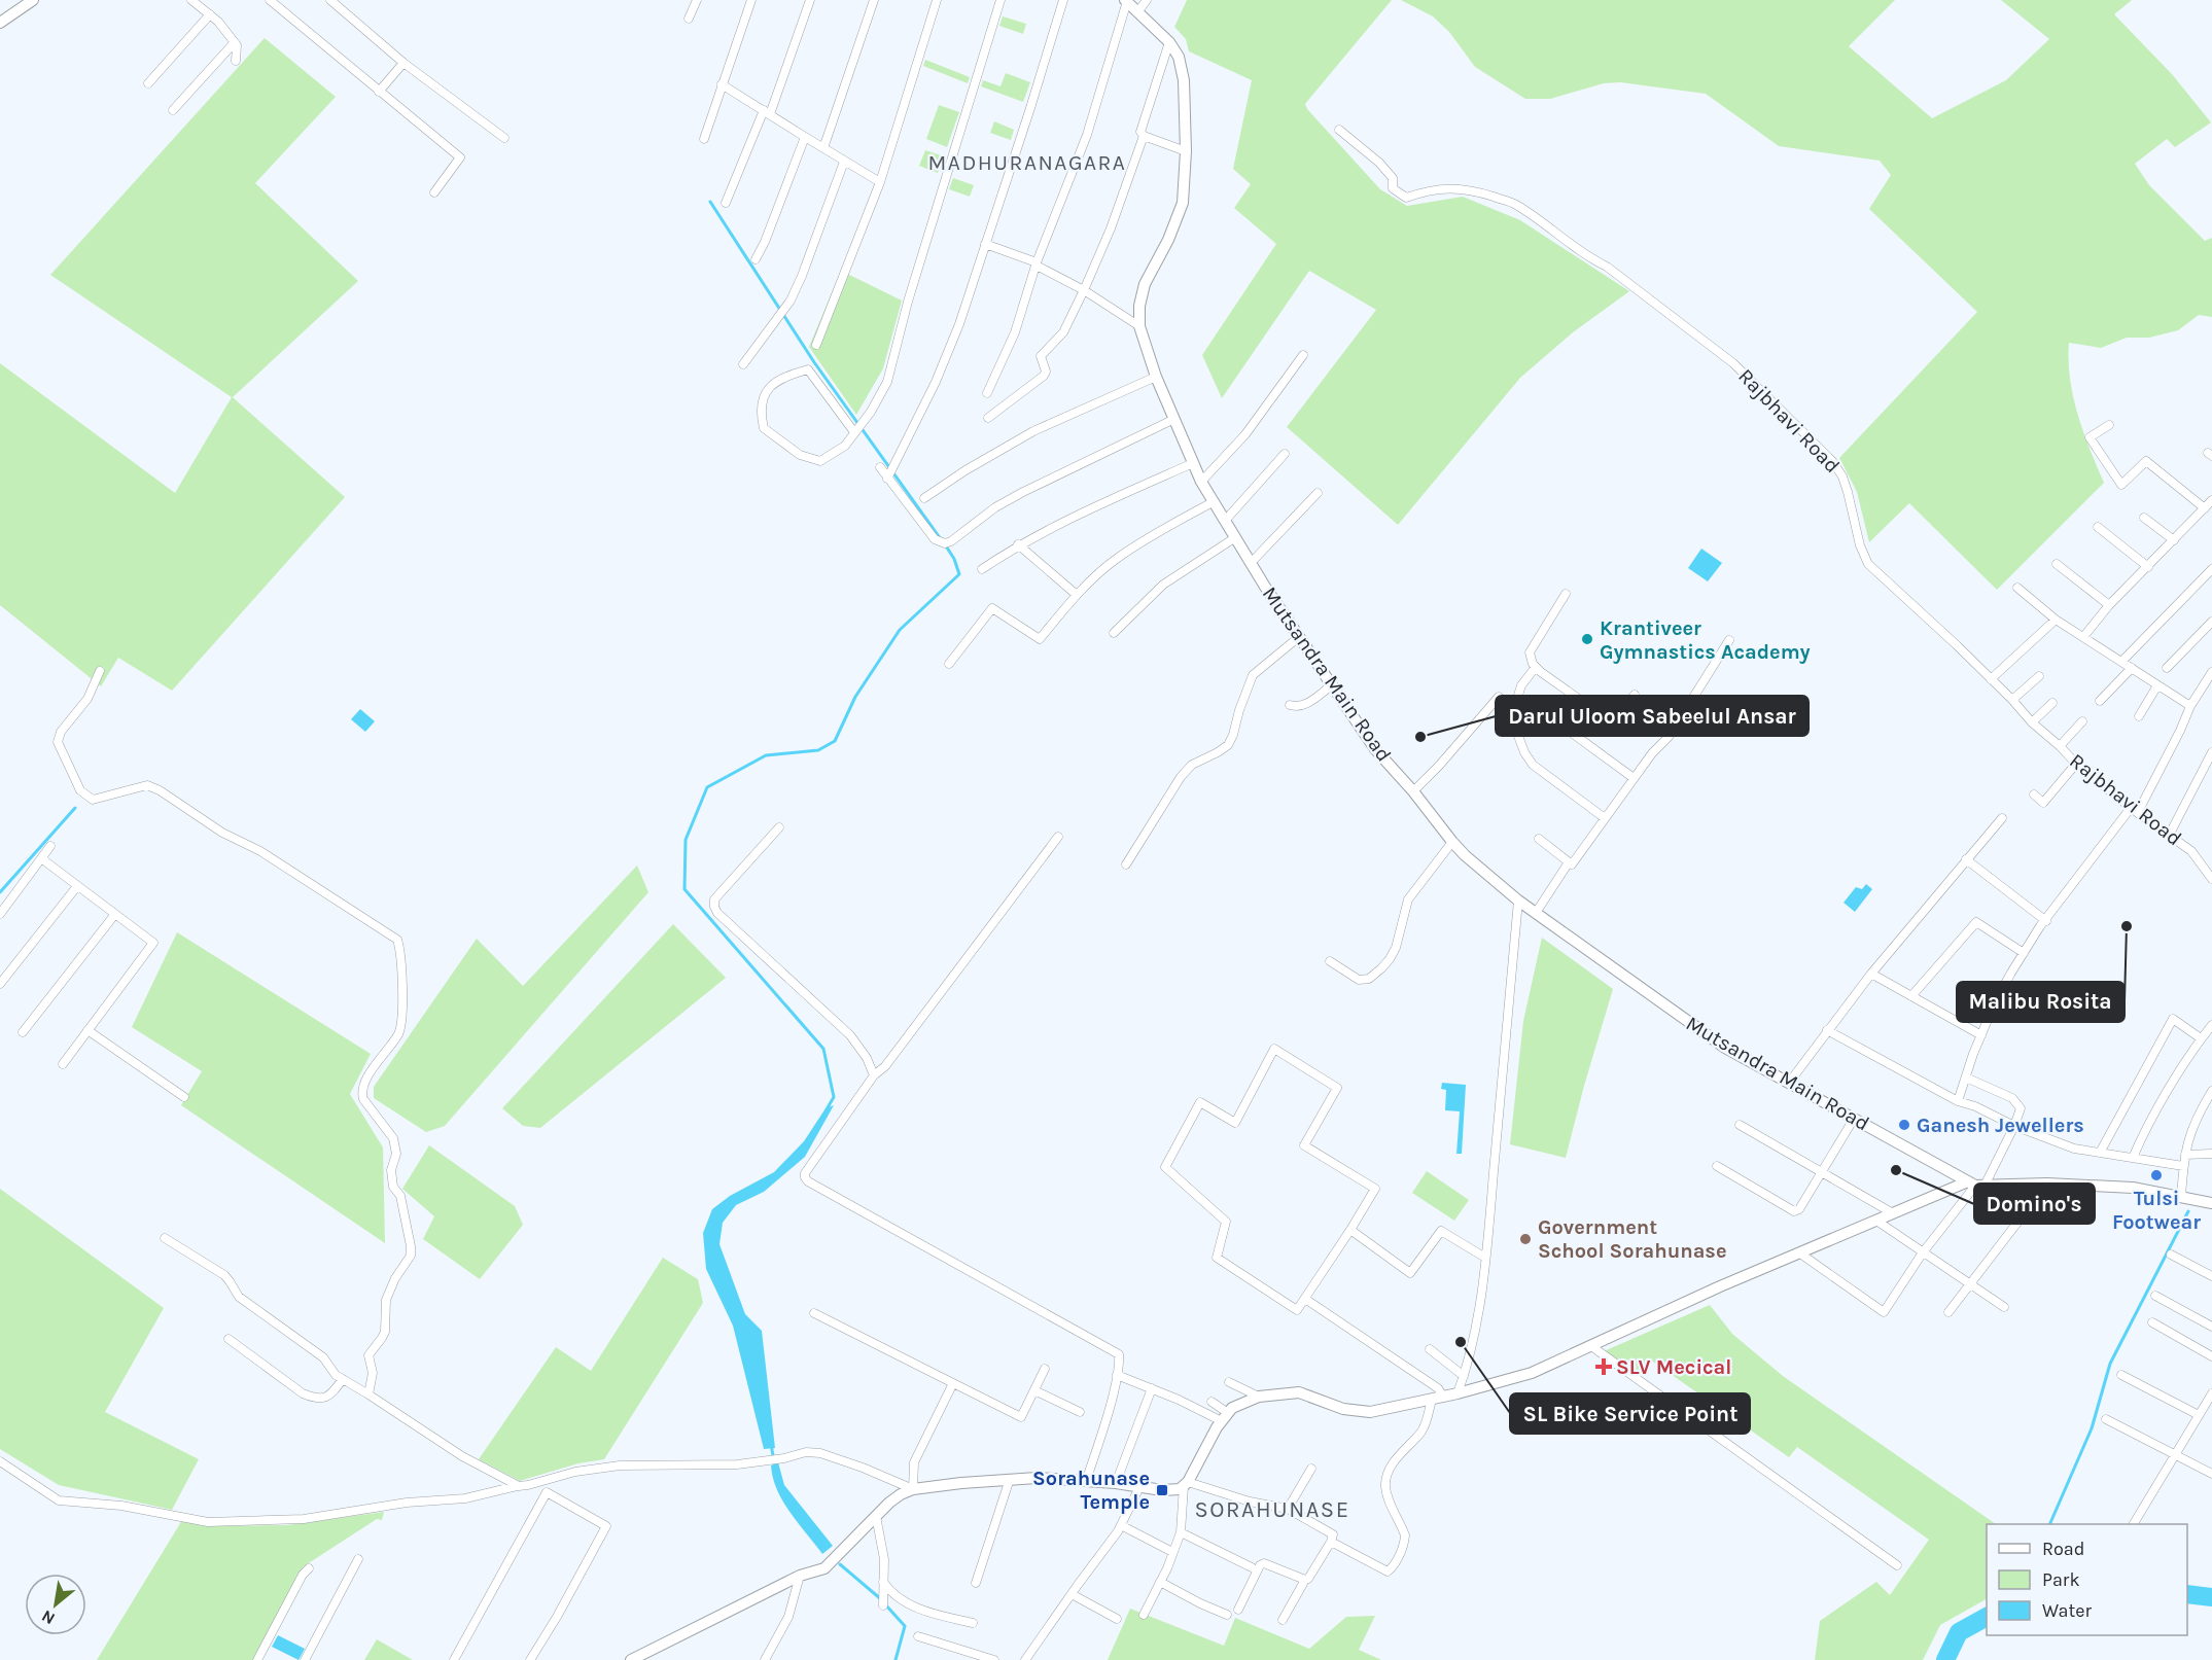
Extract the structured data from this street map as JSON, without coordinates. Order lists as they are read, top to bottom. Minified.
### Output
{"streets":{"street":["Rajbhavi Road","Mutsandra Main Road"]},"districts":["MADHURANAGARA","SORAHUNASE"],"places":{"other":["Krantiveer Gymnastics Academy","Darul Uloom Sabeelul Ansar","Malibu Rosita","Ganesh Jewellers","Domino's","Tulsi Footwear","Government School Sorahunase","SL Bike Service Point"],"health":["SLV Mecical"],"transit":["Sorahunase Temple"]},"legend":["Road","Park","Water"],"north":"bottom left"}
